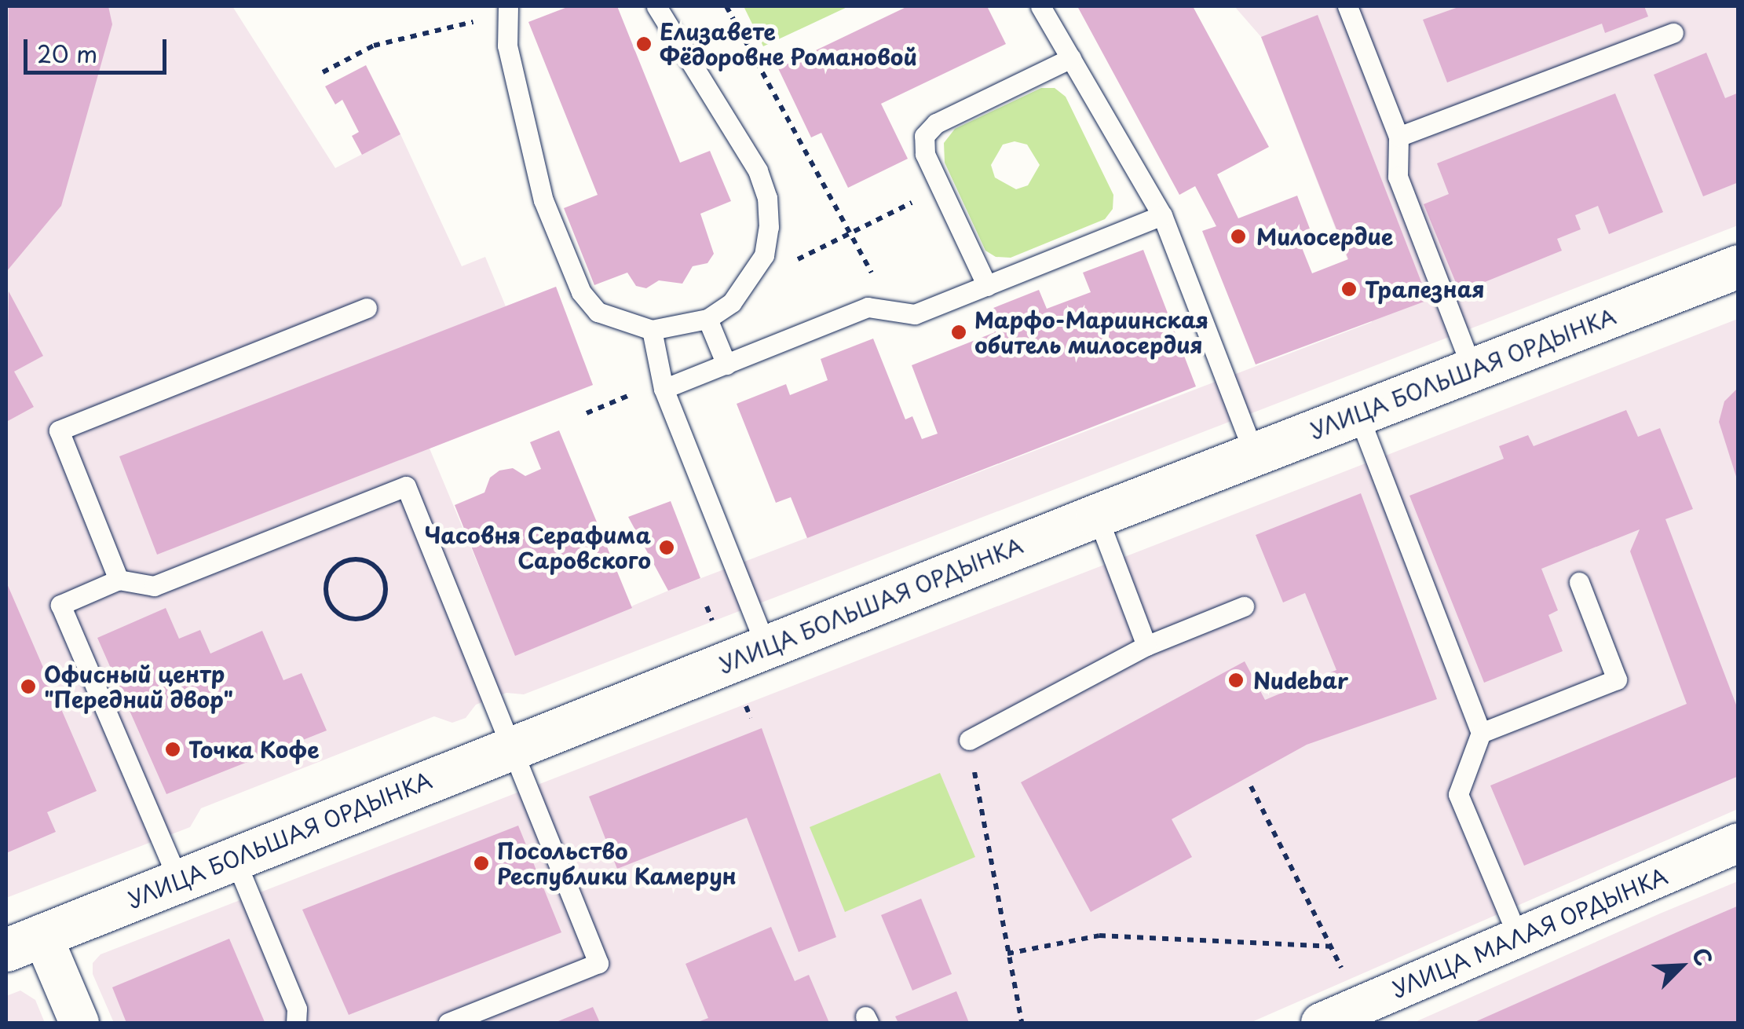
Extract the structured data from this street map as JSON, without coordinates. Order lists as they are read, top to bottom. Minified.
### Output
{"streets":{"main road":["УЛИЦА БОЛЬШАЯ ОРДЫНКА"],"street":["УЛИЦА МАЛАЯ ОРДЫНКА"]},"places":["Елизавете Фёдоровне Романовой","Милосердие","Трапезная","Марфо-Мариинская обитель милосердия","Часовня Серафима Саровского","Nudebar","Офисный центр \"Передний двор\"","Точка Кофе","Посольство Республики Камерун"],"scale_bar":"20 m","north":"top right"}
